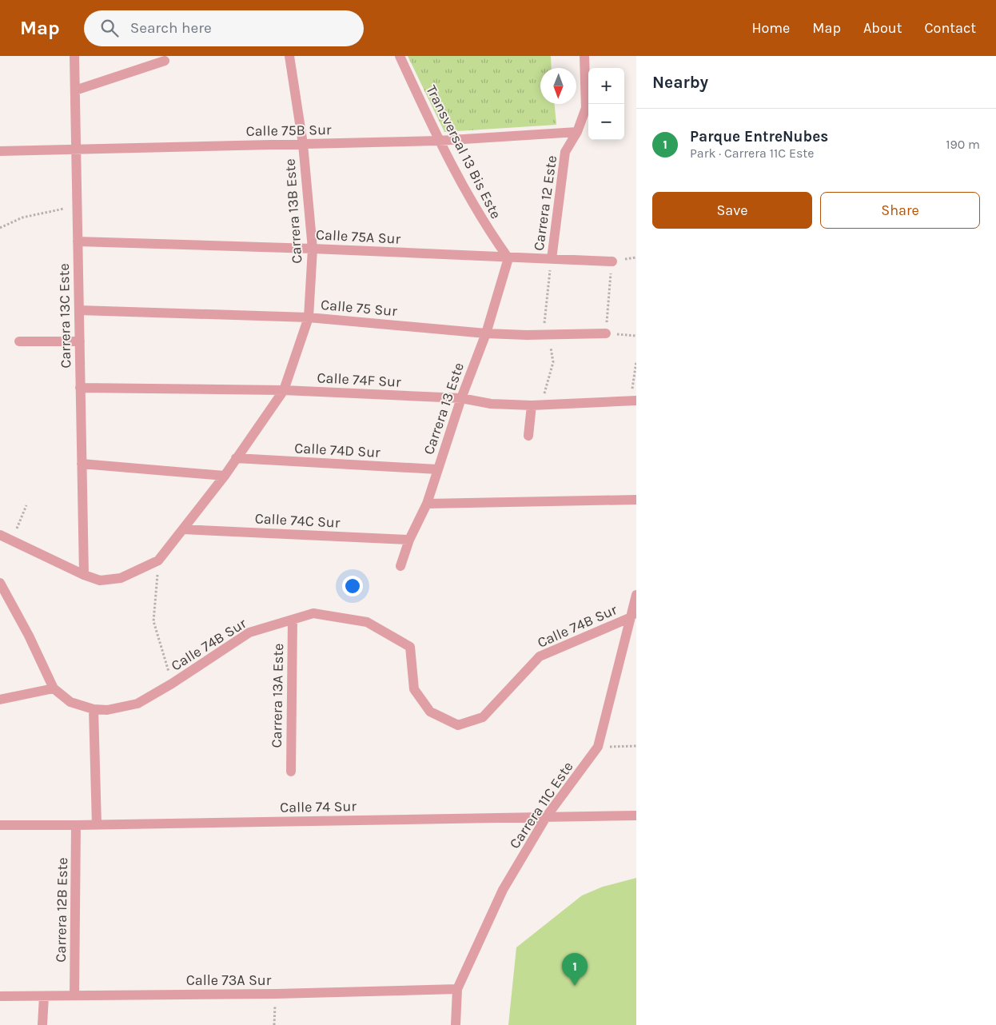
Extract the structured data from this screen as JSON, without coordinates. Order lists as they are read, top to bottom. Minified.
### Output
{"streets":{"street":["Calle 75B Sur","Transversal 13 Bis Este","Carrera 12 Este","Carrera 13B Este","Calle 75A Sur","Calle 75 Sur","Carrera 13C Este","Calle 74F Sur","Carrera 13 Este","Calle 74D Sur","Calle 74C Sur","Calle 74B Sur","Carrera 13A Este","Carrera 11C Este","Calle 74 Sur","Carrera 12B Este","Calle 73A Sur"]},"crossings":[["Calle 75B Sur","Transversal 13 Bis Este"],["Calle 75B Sur","Carrera 12 Este"],["Calle 75B Sur","Carrera 13B Este"],["Calle 75B Sur","Carrera 13C Este"],["Transversal 13 Bis Este","Calle 75A Sur"],["Transversal 13 Bis Este","Carrera 13 Este"],["Carrera 12 Este","Calle 75A Sur"],["Carrera 12 Este","Calle 75 Sur"],["Carrera 13B Este","Calle 75A Sur"],["Carrera 13B Este","Calle 75 Sur"],["Carrera 13B Este","Calle 74F Sur"],["Carrera 13B Este","Calle 74D Sur"],["Carrera 13B Este","Calle 74C Sur"],["Calle 75A Sur","Carrera 13C Este"],["Calle 75A Sur","Carrera 13 Este"],["Calle 75 Sur","Carrera 13C Este"],["Calle 75 Sur","Carrera 13 Este"],["Carrera 13C Este","Calle 74F Sur"],["Calle 74F Sur","Carrera 13 Este"],["Carrera 13 Este","Calle 74D Sur"],["Carrera 13 Este","Calle 74C Sur"],["Calle 74B Sur","Carrera 13A Este"],["Calle 74B Sur","Carrera 11C Este"],["Carrera 11C Este","Calle 74 Sur"],["Carrera 11C Este","Calle 73A Sur"],["Calle 74 Sur","Carrera 12B Este"],["Carrera 12B Este","Calle 73A Sur"]],"north":"bottom","page":{"header":"Map","search":"Search here","nav":["Home","Map","About","Contact"],"heading":"Nearby","map_buttons":["+","−"],"list":[{"mark":"1","name":"Parque EntreNubes","note":"Park · Carrera 11C Este","value":"190 m"}],"buttons":["Save","Share"],"pins":"1"}}
